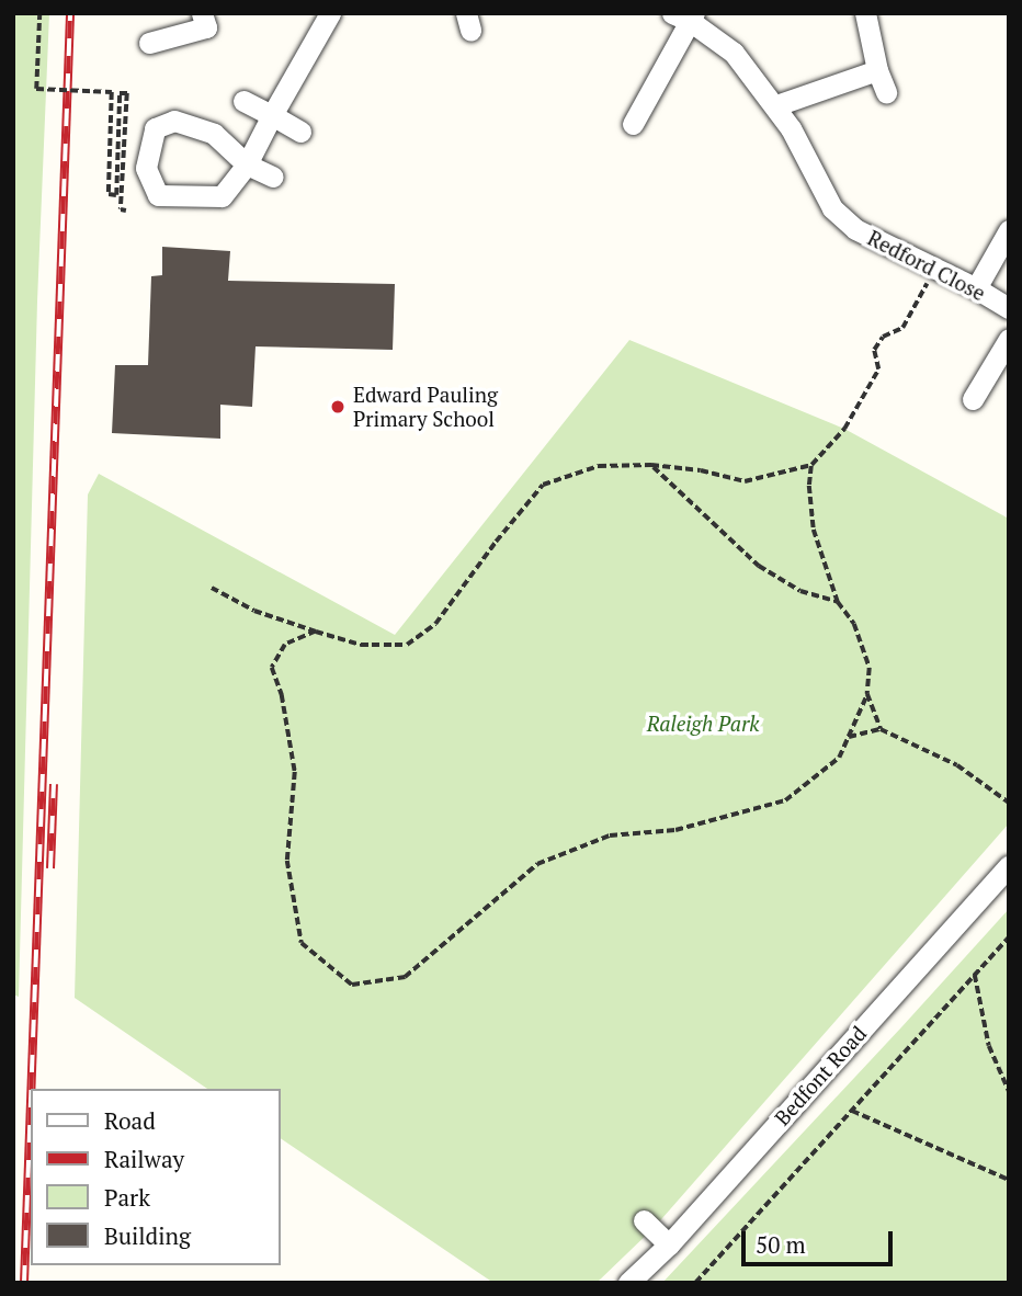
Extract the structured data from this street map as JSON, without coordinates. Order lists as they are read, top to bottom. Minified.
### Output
{"streets":{"street":["Redford Close","Bedfont Road"]},"parks":["Raleigh Park"],"places":["Edward Pauling Primary School"],"legend":["Road","Railway","Park","Building"],"scale_bar":"50 m"}
